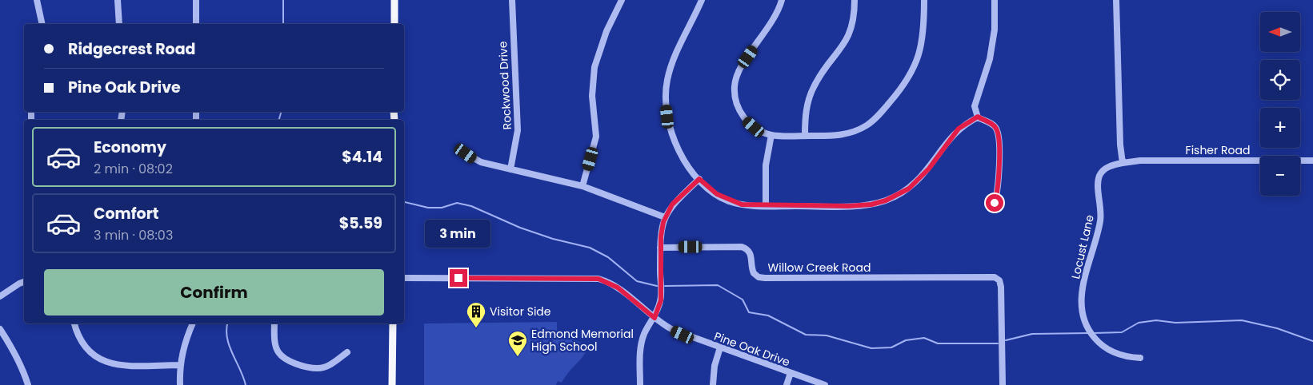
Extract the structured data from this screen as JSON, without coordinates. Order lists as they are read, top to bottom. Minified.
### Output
{"streets":{"street":["Rockwood Drive","Fisher Road","Locust Lane","Willow Creek Road","Pine Oak Drive"]},"crossings":[["Fisher Road","Locust Lane"]],"places":{"building":["Visitor Side"],"school or university":["Edmond Memorial High School"]},"north":"left","page":{"map_buttons":["+","−"],"banner":["Ridgecrest Road","Pine Oak Drive"],"list":[{"name":"Economy","note":"2 min · 08:02","value":"$4.14"},{"name":"Comfort","note":"3 min · 08:03","value":"$5.59"}],"bubble":"3 min","buttons":"Confirm"}}
